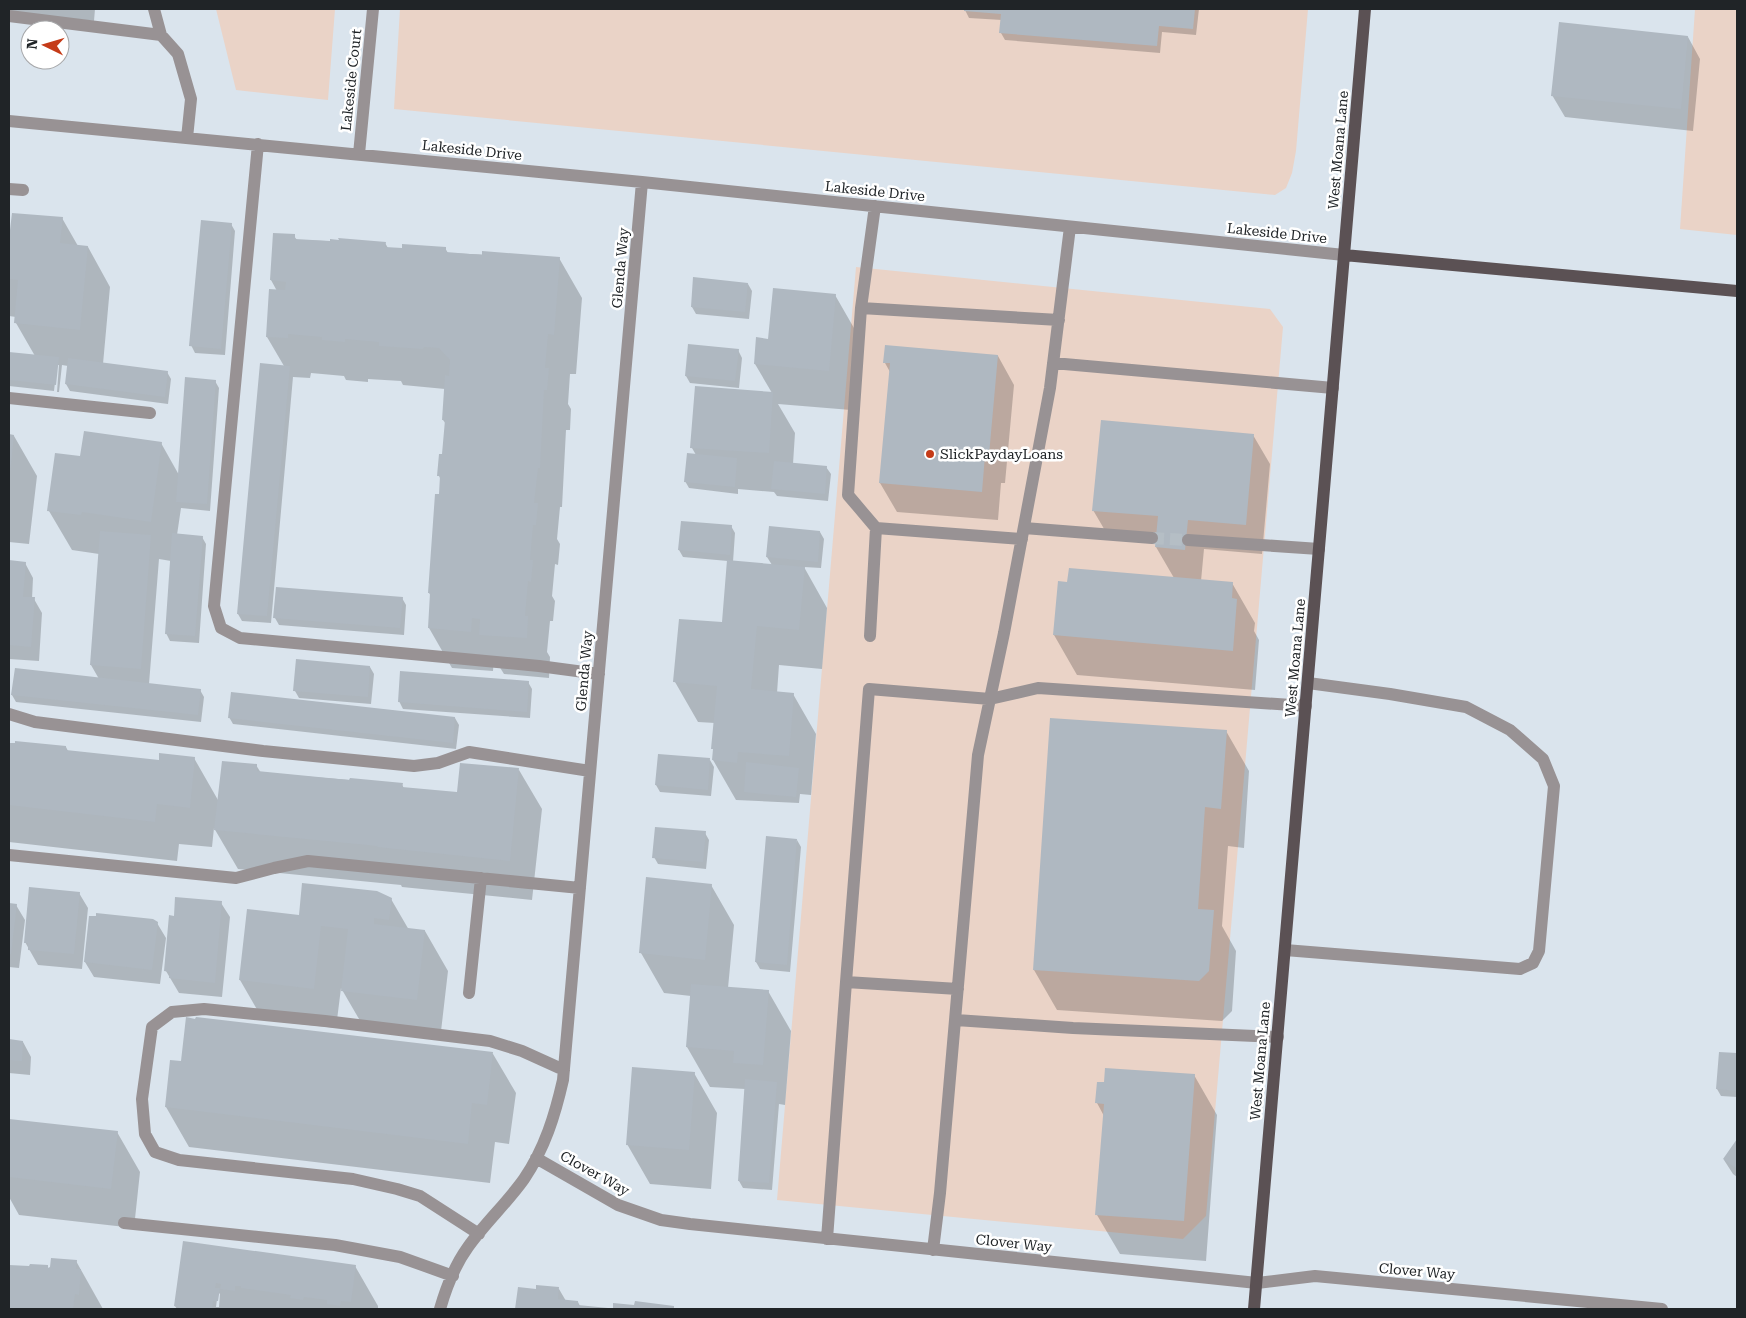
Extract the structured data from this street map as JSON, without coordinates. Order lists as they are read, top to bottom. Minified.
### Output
{"streets":{"main road":["Lakeside Drive","West Moana Lane"],"street":["Lakeside Court","Glenda Way","Clover Way"]},"crossings":[["Lakeside Court","Lakeside Drive"],["Lakeside Drive","West Moana Lane"],["Lakeside Drive","Glenda Way"],["West Moana Lane","Clover Way"],["Glenda Way","Clover Way"]],"places":["SlickPaydayLoans"],"north":"left"}
